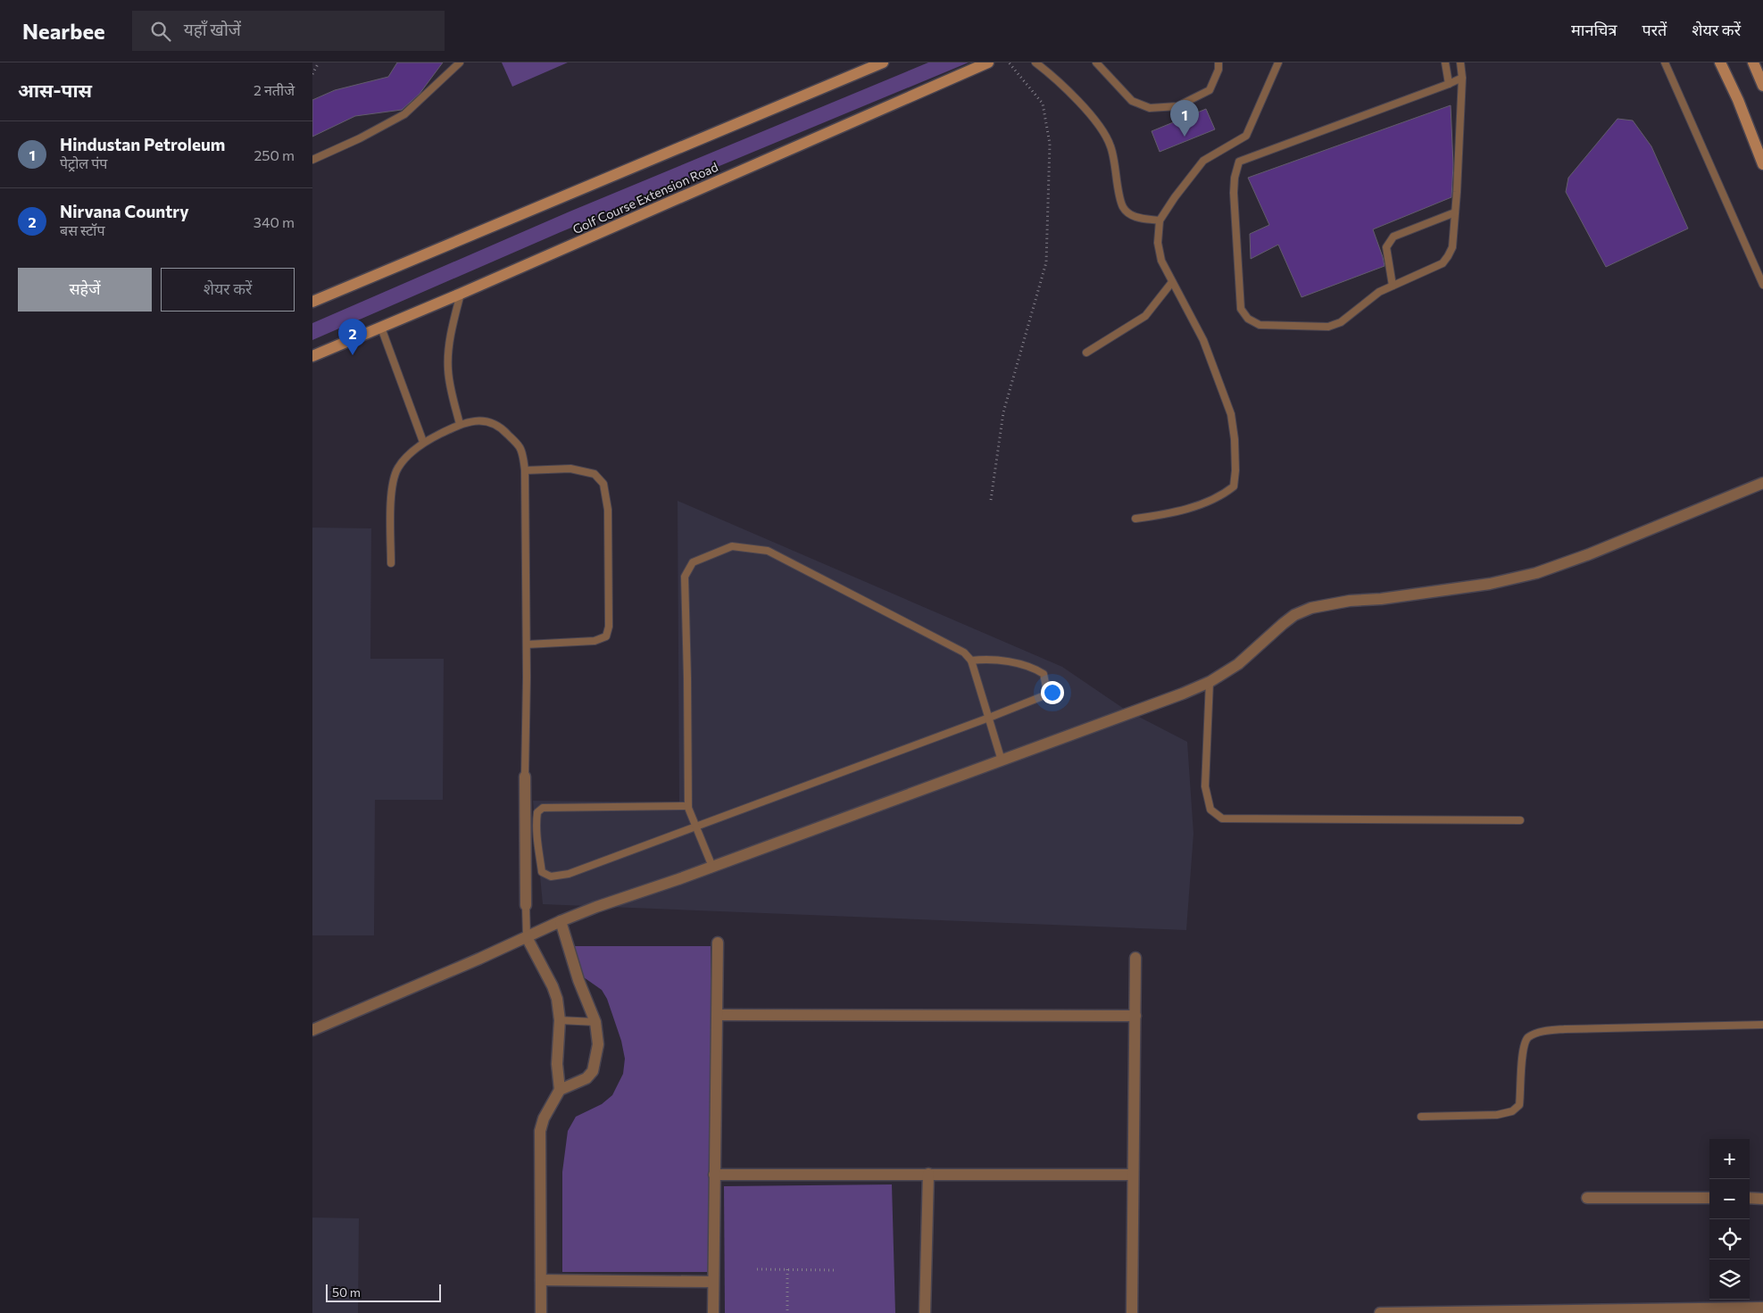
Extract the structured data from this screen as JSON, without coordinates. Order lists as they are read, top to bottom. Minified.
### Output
{"streets":{"main road":["Golf Course Extension Road"]},"scale_bar":"50 m","page":{"header":"Nearbee","search":"यहाँ खोजें","nav":["मानचित्र","परतें","शेयर करें"],"heading":["आस-पास","2 नतीजे"],"pins":["1","2"],"list":[{"mark":"1","name":"Hindustan Petroleum","note":"पेट्रोल पंप","value":"250 m"},{"mark":"2","name":"Nirvana Country","note":"बस स्टॉप","value":"340 m"}],"buttons":["सहेजें","शेयर करें"],"map_buttons":["+","−"],"scale":"50 m"}}
